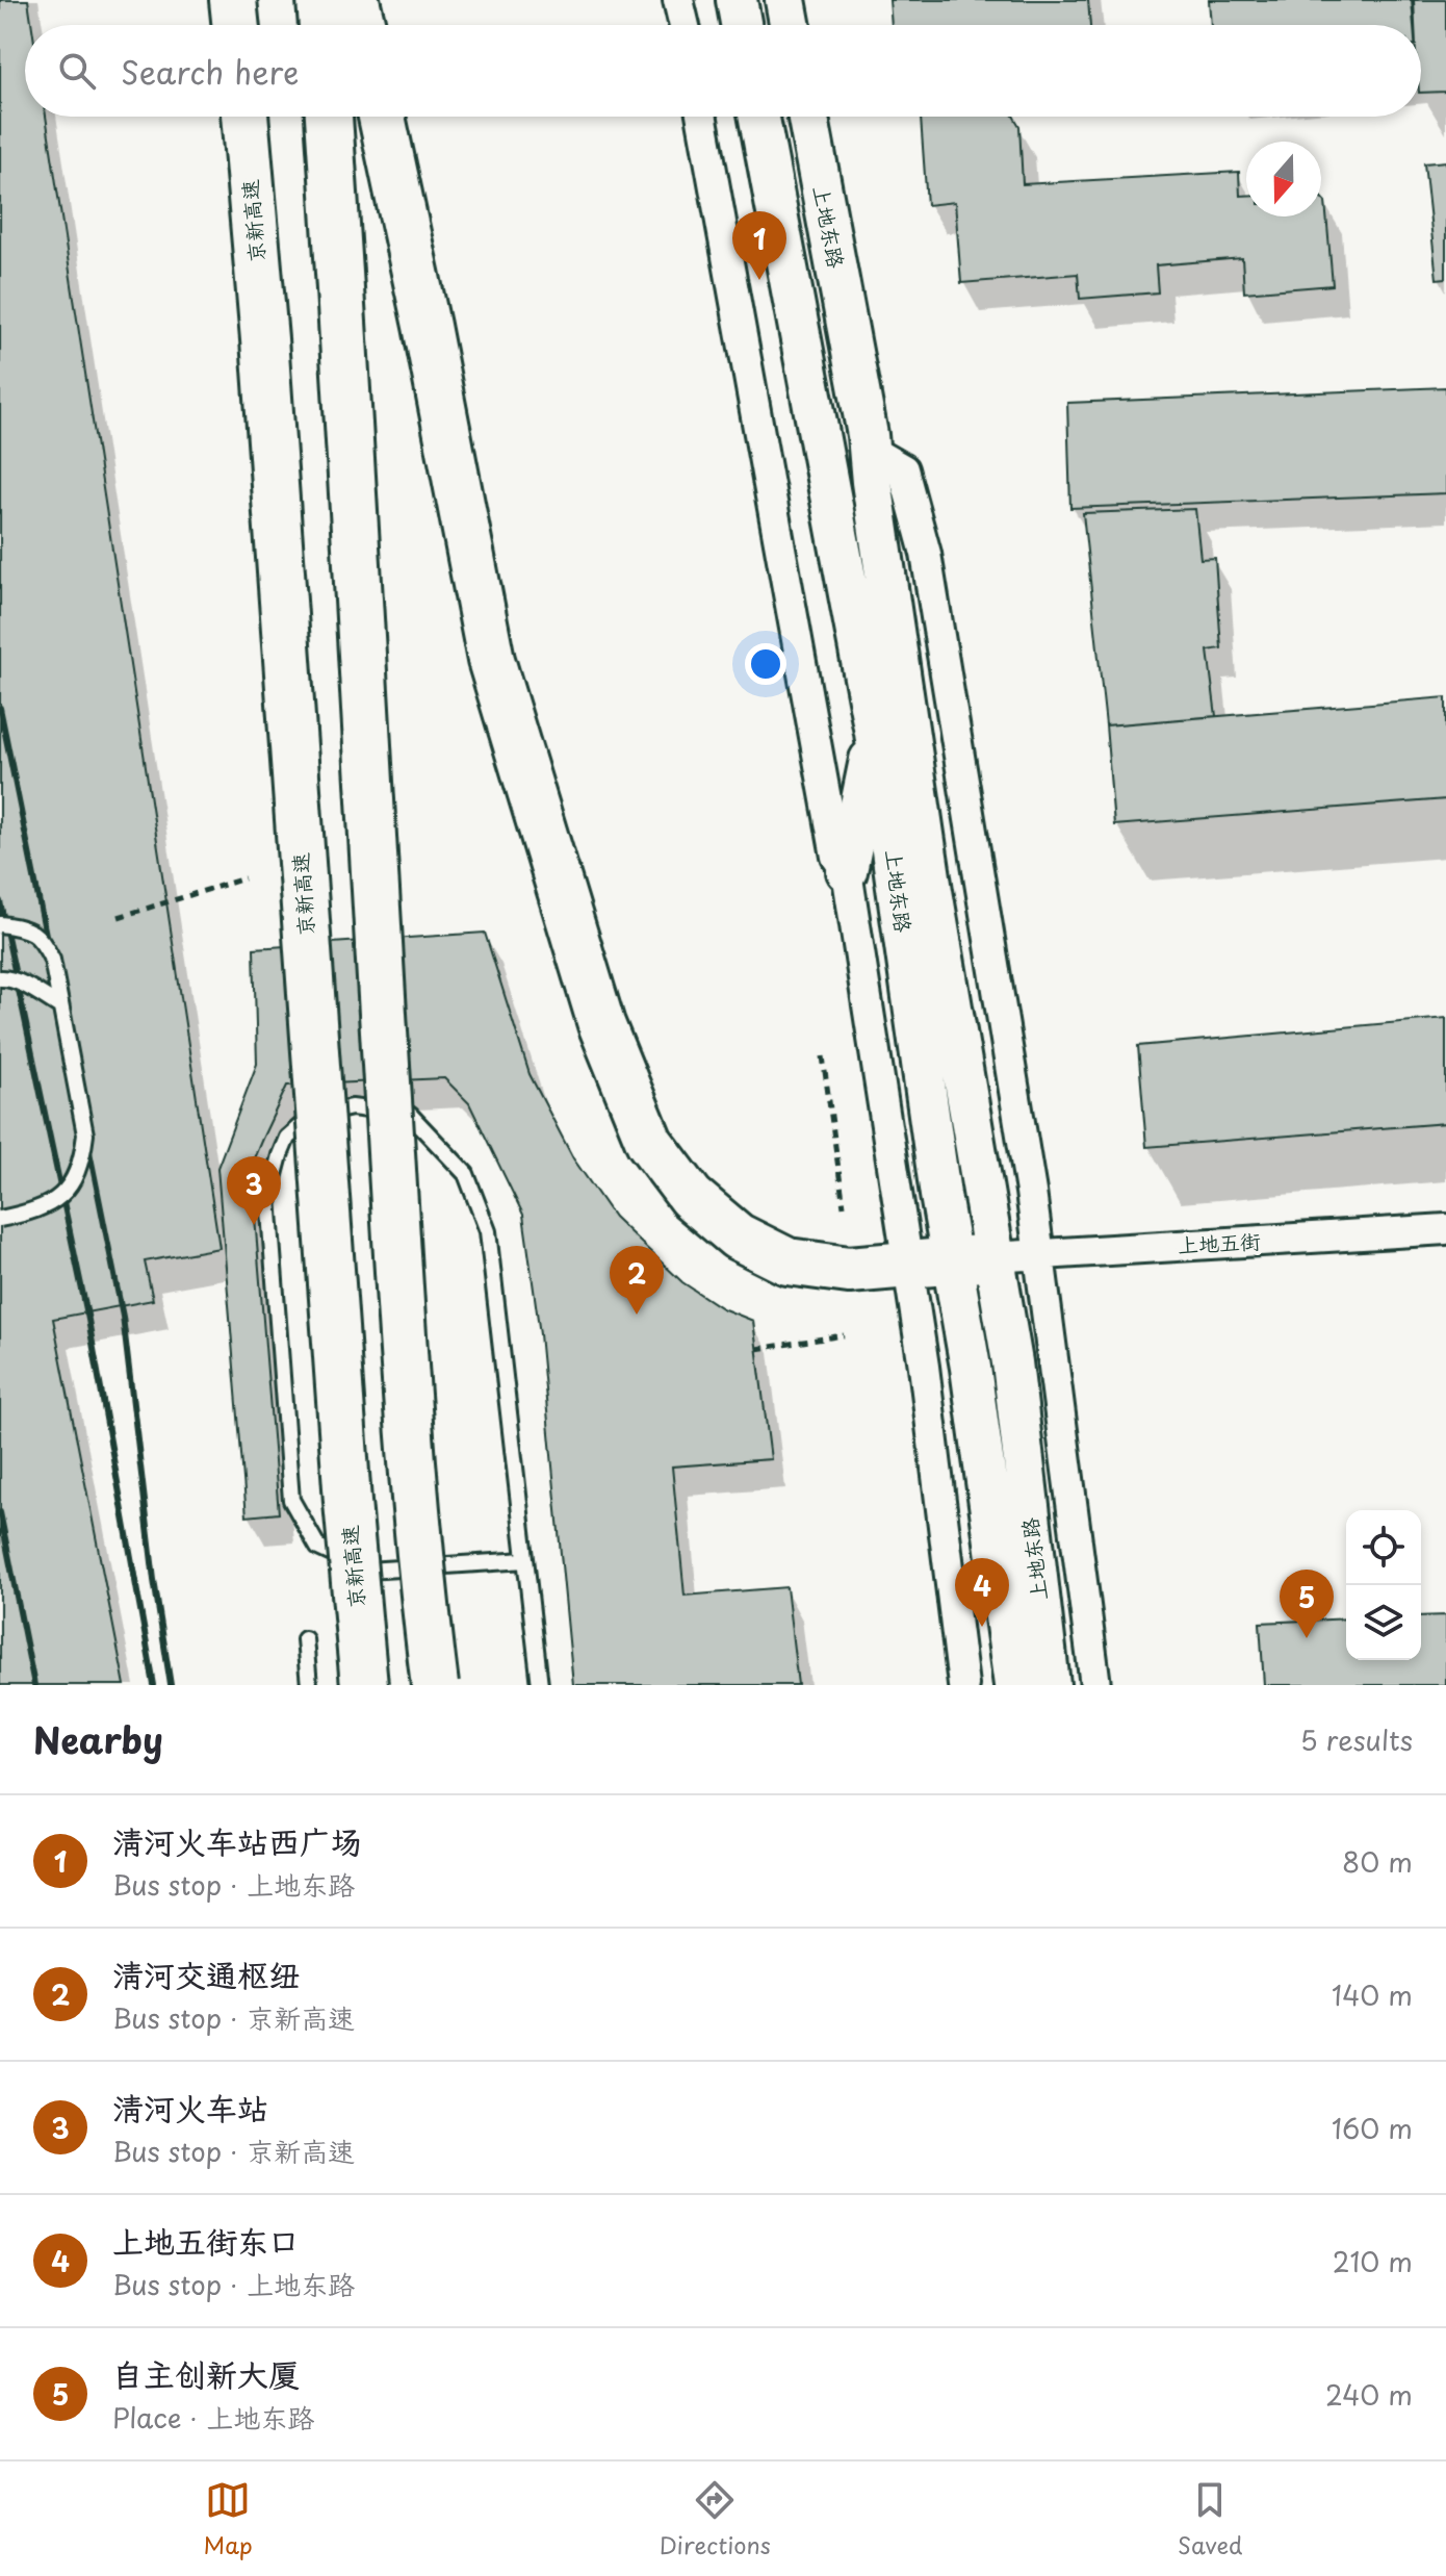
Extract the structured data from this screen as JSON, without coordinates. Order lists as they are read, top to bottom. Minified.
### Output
{"streets":{"highway":["京新高速"],"main road":["上地东路"],"street":["上地五街"]},"crossings":[["上地东路","上地五街"]],"north":"bottom","page":{"search":"Search here","pins":["1","3","2","4","5"],"heading":["Nearby","5 results"],"list":[{"mark":"1","name":"清河火车站西广场","note":"Bus stop · 上地东路","value":"80 m"},{"mark":"2","name":"清河交通枢纽","note":"Bus stop · 京新高速","value":"140 m"},{"mark":"3","name":"清河火车站","note":"Bus stop · 京新高速","value":"160 m"},{"mark":"4","name":"上地五街东口","note":"Bus stop · 上地东路","value":"210 m"},{"mark":"5","name":"自主创新大厦","note":"Place · 上地东路","value":"240 m"}],"nav":["Map","Directions","Saved"]}}
